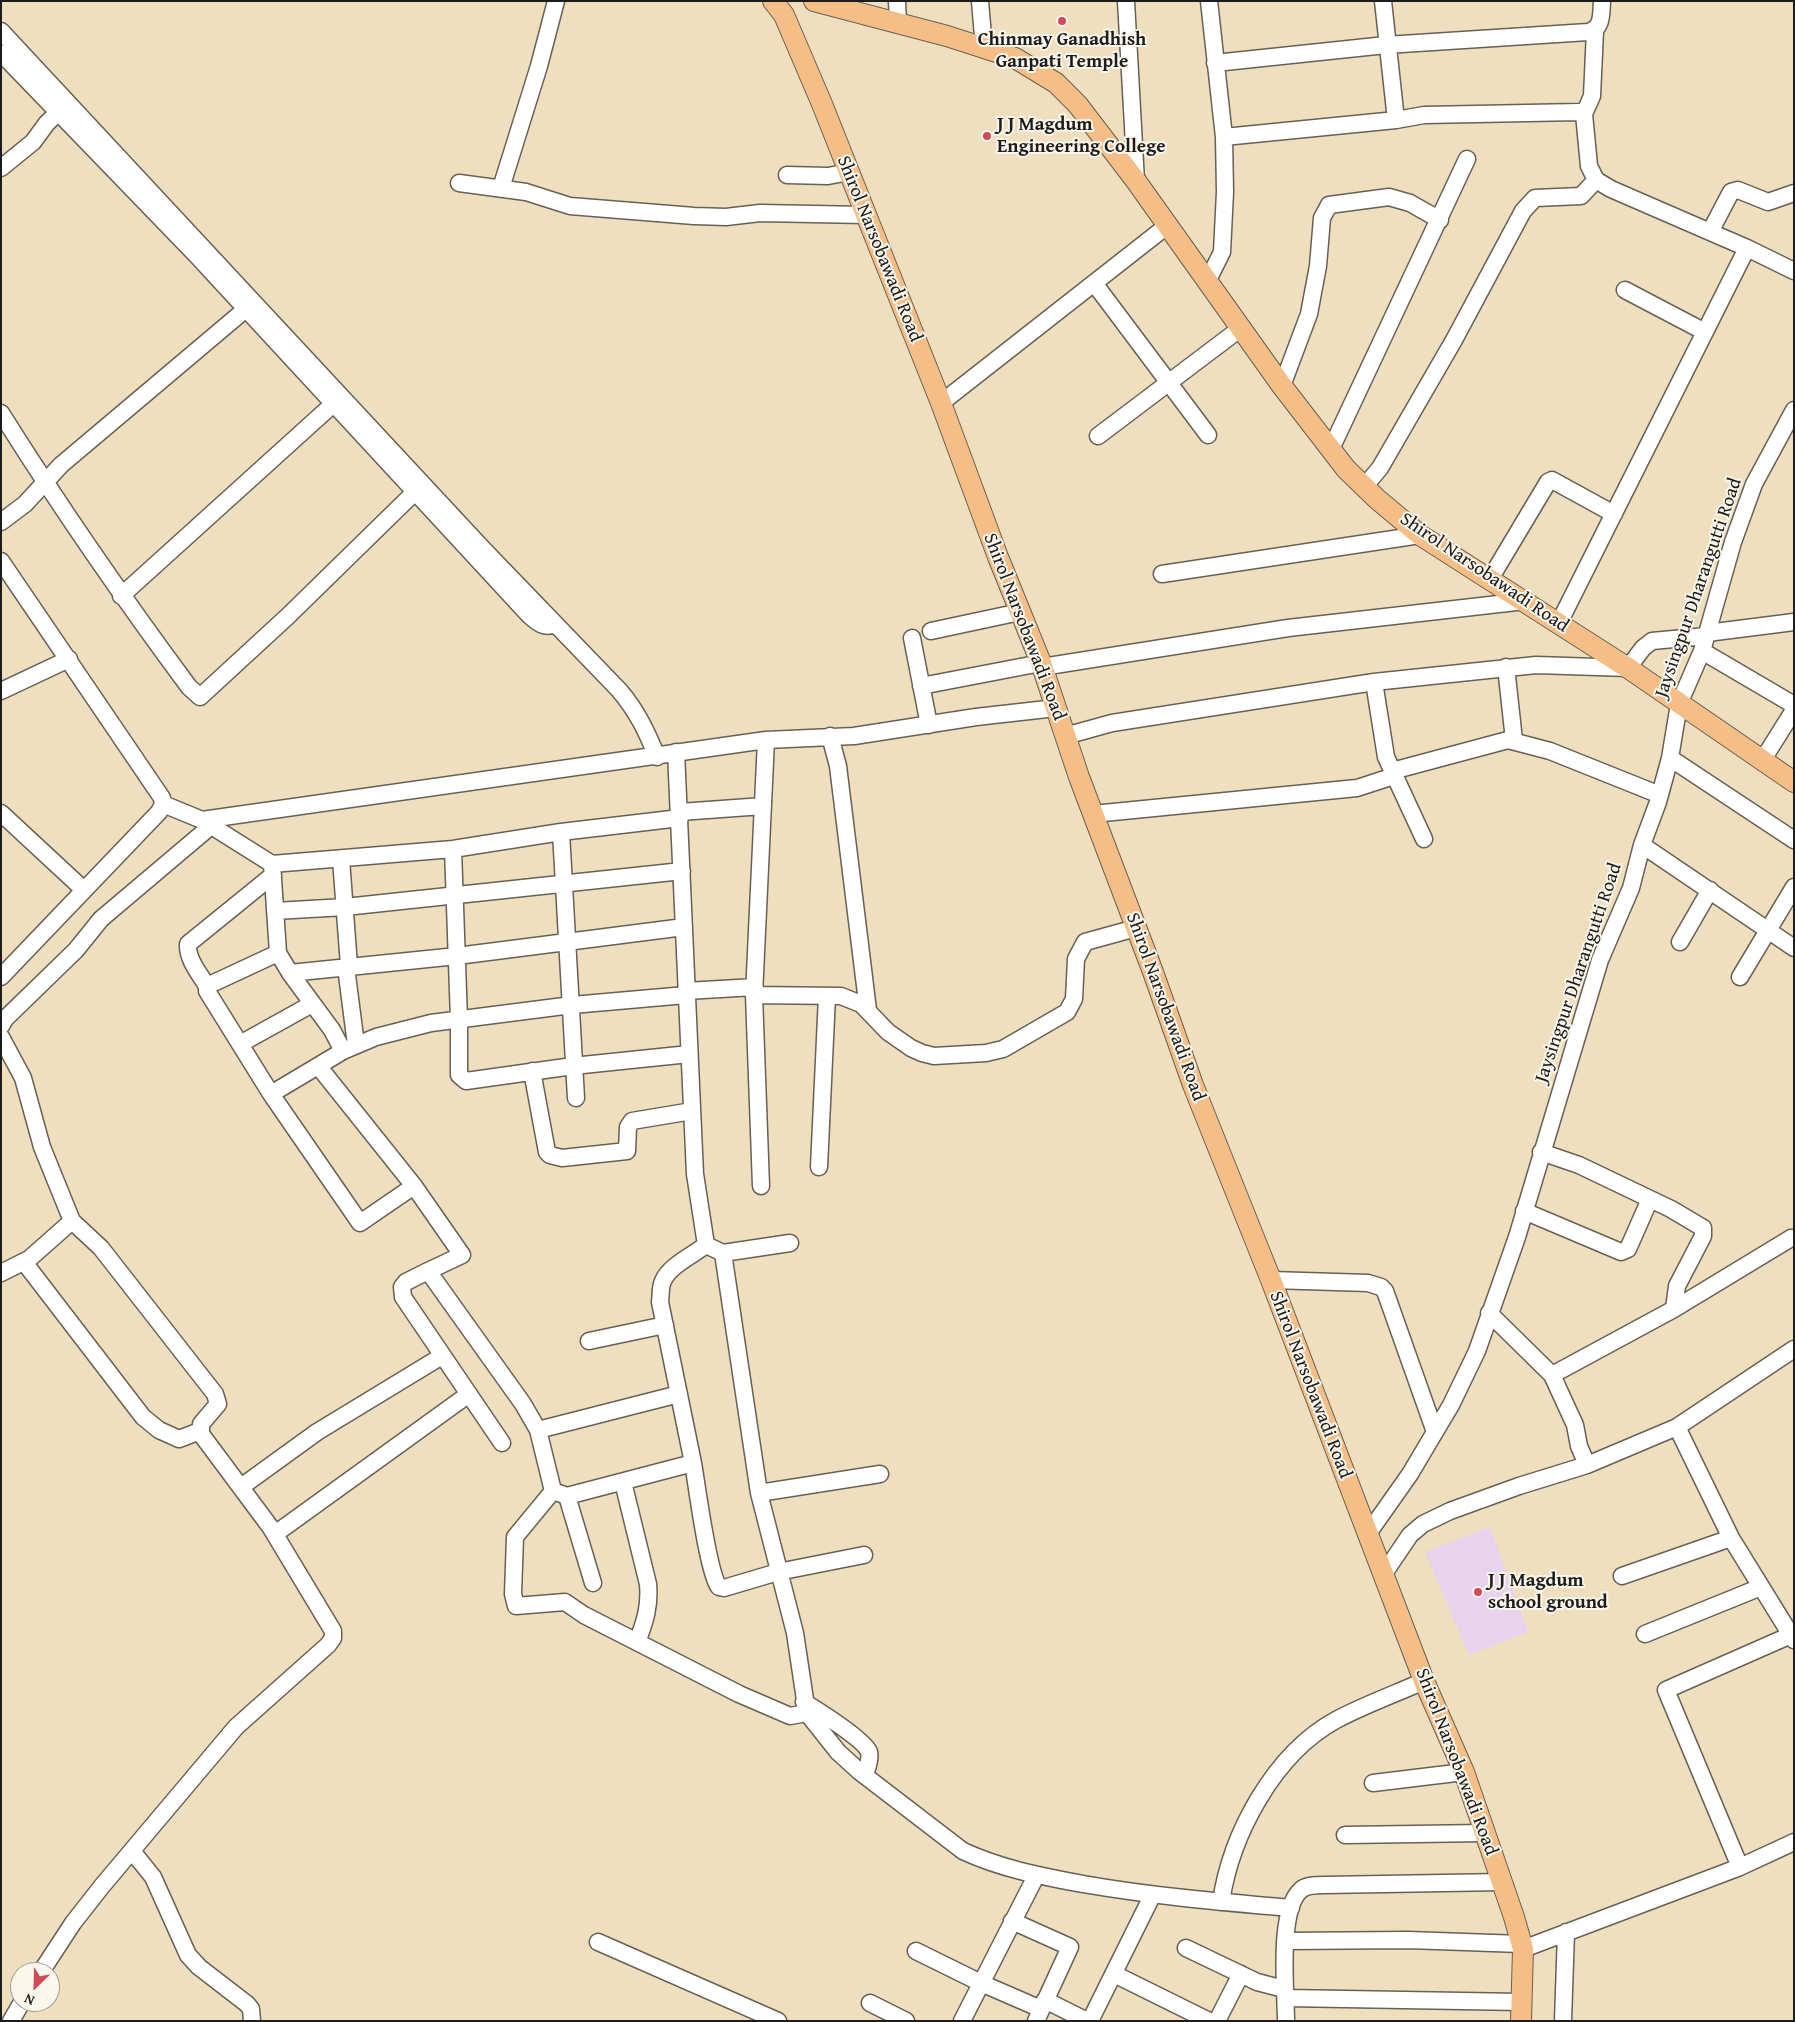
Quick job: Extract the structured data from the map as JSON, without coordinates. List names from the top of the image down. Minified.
{"streets":{"main road":["Shirol Narsobawadi Road"],"street":["Jaysingpur Dharangutti Road"]},"crossings":[["Shirol Narsobawadi Road","Jaysingpur Dharangutti Road"]],"places":["Chinmay Ganadhish Ganpati Temple","J J Magdum Engineering College","J J Magdum school ground"],"north":"bottom left"}
